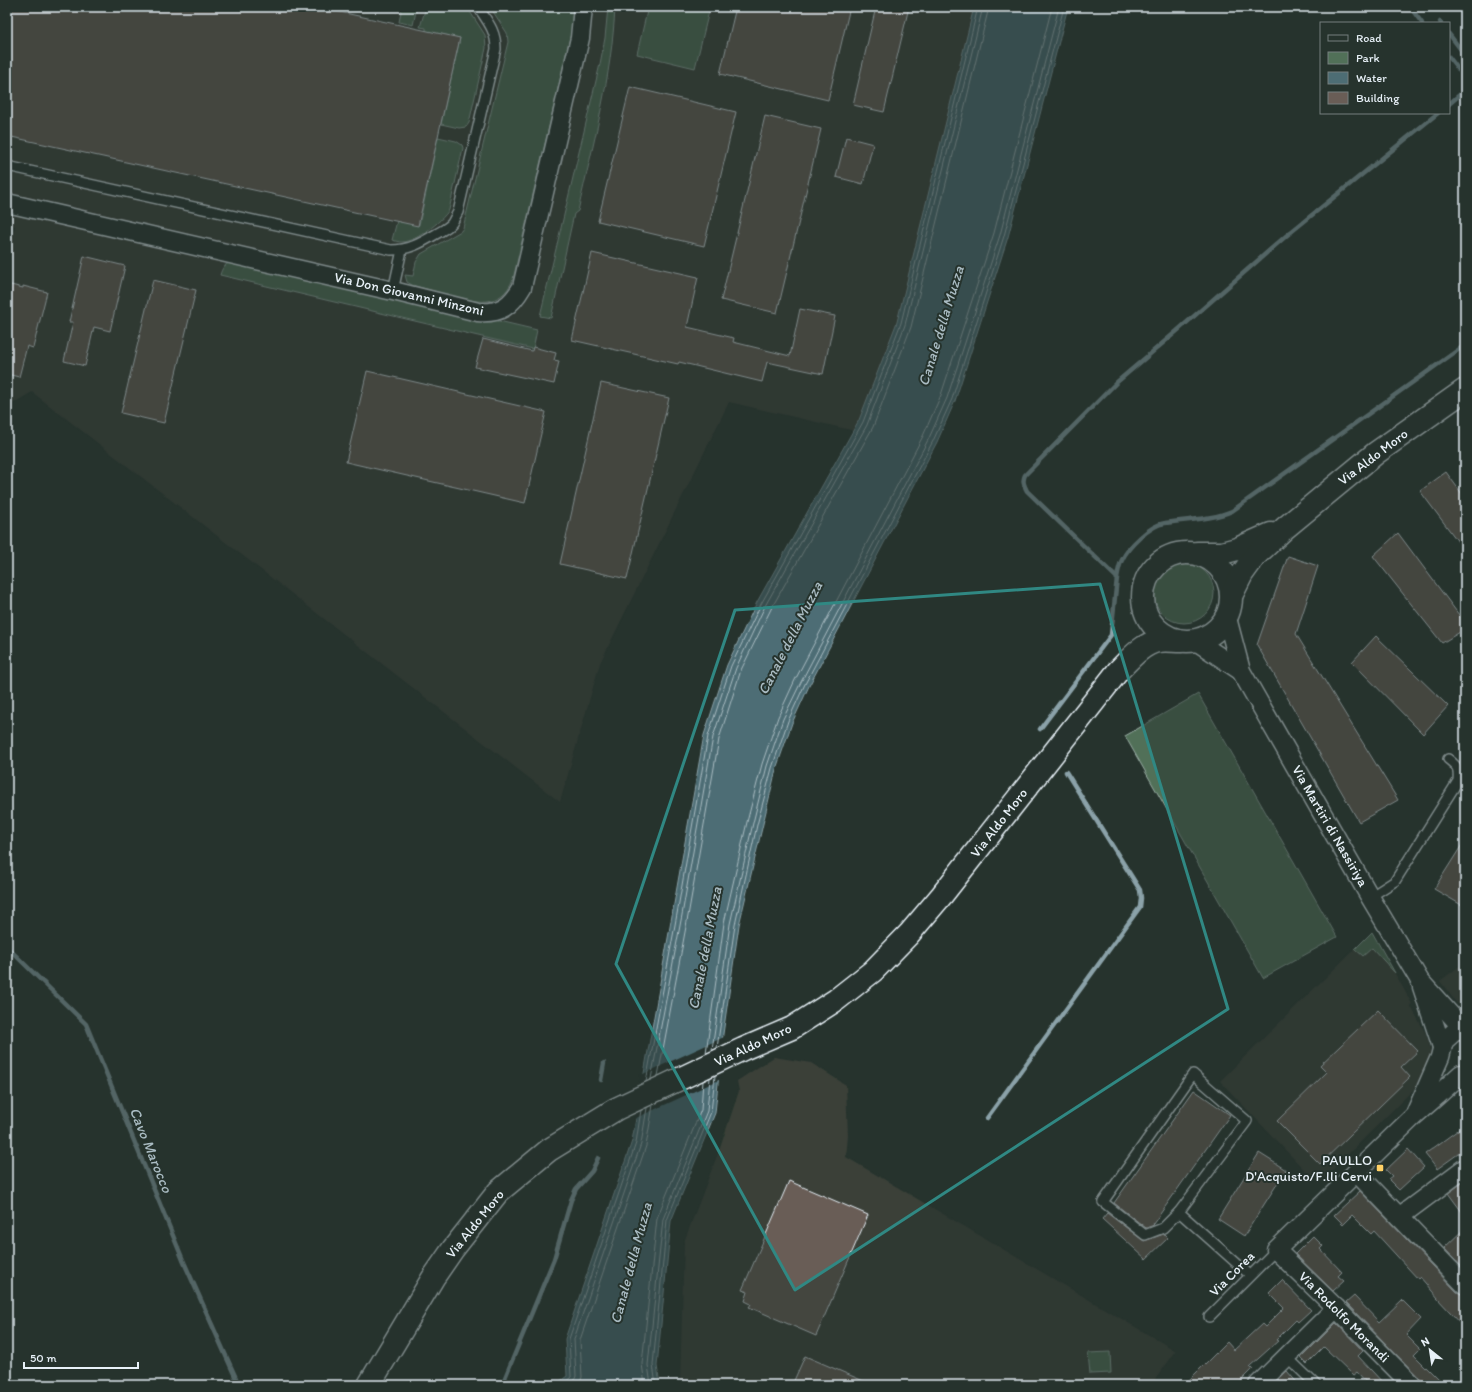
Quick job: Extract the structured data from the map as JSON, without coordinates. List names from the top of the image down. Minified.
{"streets":{"street":["Via Don Giovanni Minzoni","Via Aldo Moro","Via Martiri di Nassiriya","Via Rodolfo Morandi"],"lane":["Via Corea"]},"crossings":[["Via Aldo Moro","Via Martiri di Nassiriya"],["Via Corea","Via Rodolfo Morandi"]],"water":["Canale della Muzza","Cavo Marocco"],"places":{"transit":["PAULLO D'Acquisto/F.lli Cervi"]},"legend":["Road","Park","Water","Building"],"scale_bar":"50 m","north":"top left"}
